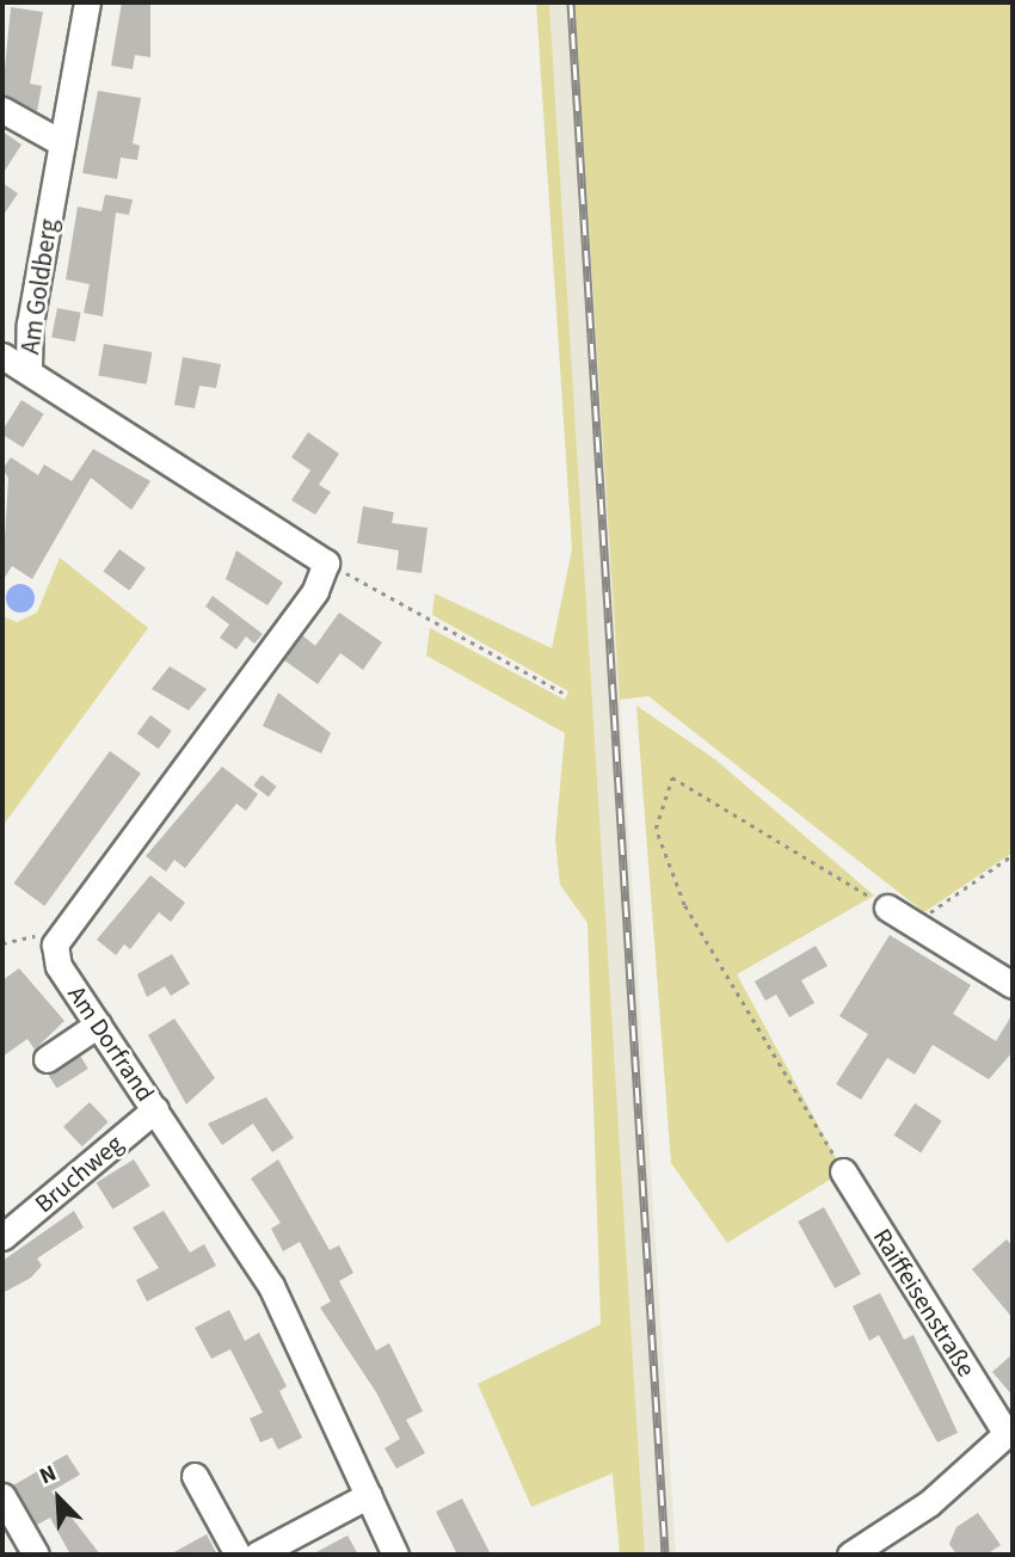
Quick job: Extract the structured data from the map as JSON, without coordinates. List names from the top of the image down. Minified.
{"streets":{"street":["Am Goldberg","Am Dorfrand","Bruchweg","Raiffeisenstraße"]},"crossings":[["Am Dorfrand","Bruchweg"]],"north":"top left"}
